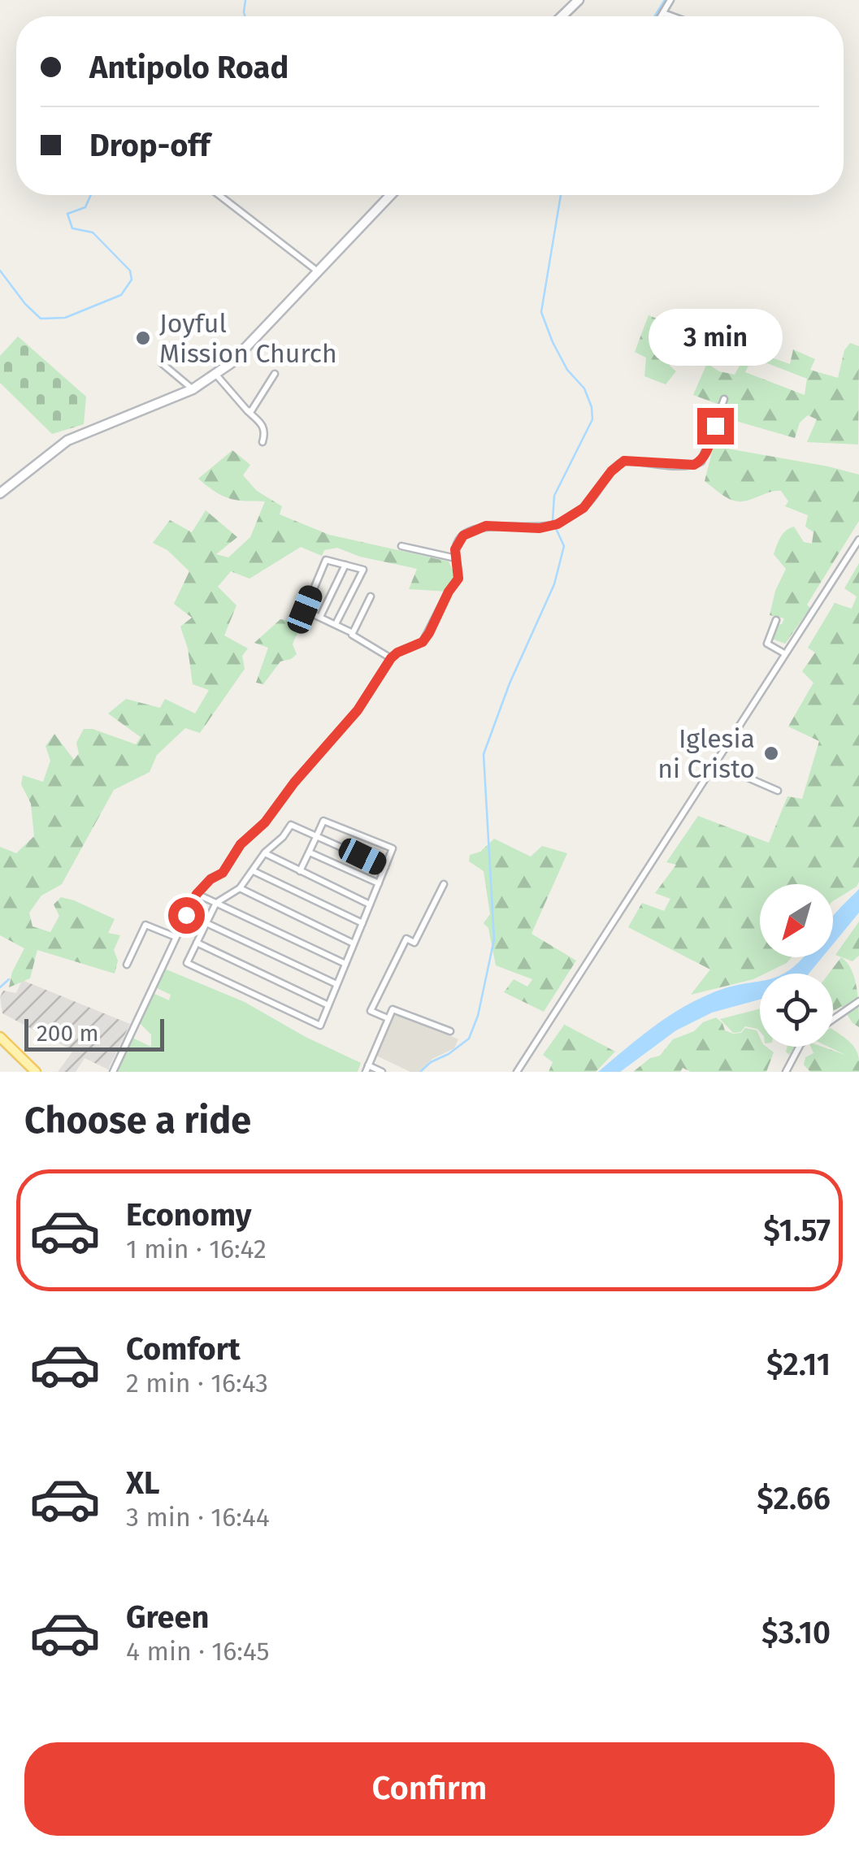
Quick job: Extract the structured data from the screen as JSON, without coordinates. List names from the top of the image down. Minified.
{"places":["Joyful Mission Church","Iglesia ni Cristo"],"scale_bar":"200 m","north":"bottom left","page":{"banner":["Antipolo Road","Drop-off"],"bubble":"3 min","scale":"200 m","heading":"Choose a ride","list":[{"name":"Economy","note":"1 min · 16:42","value":"$1.57"},{"name":"Comfort","note":"2 min · 16:43","value":"$2.11"},{"name":"XL","note":"3 min · 16:44","value":"$2.66"},{"name":"Green","note":"4 min · 16:45","value":"$3.10"}],"buttons":"Confirm"}}
